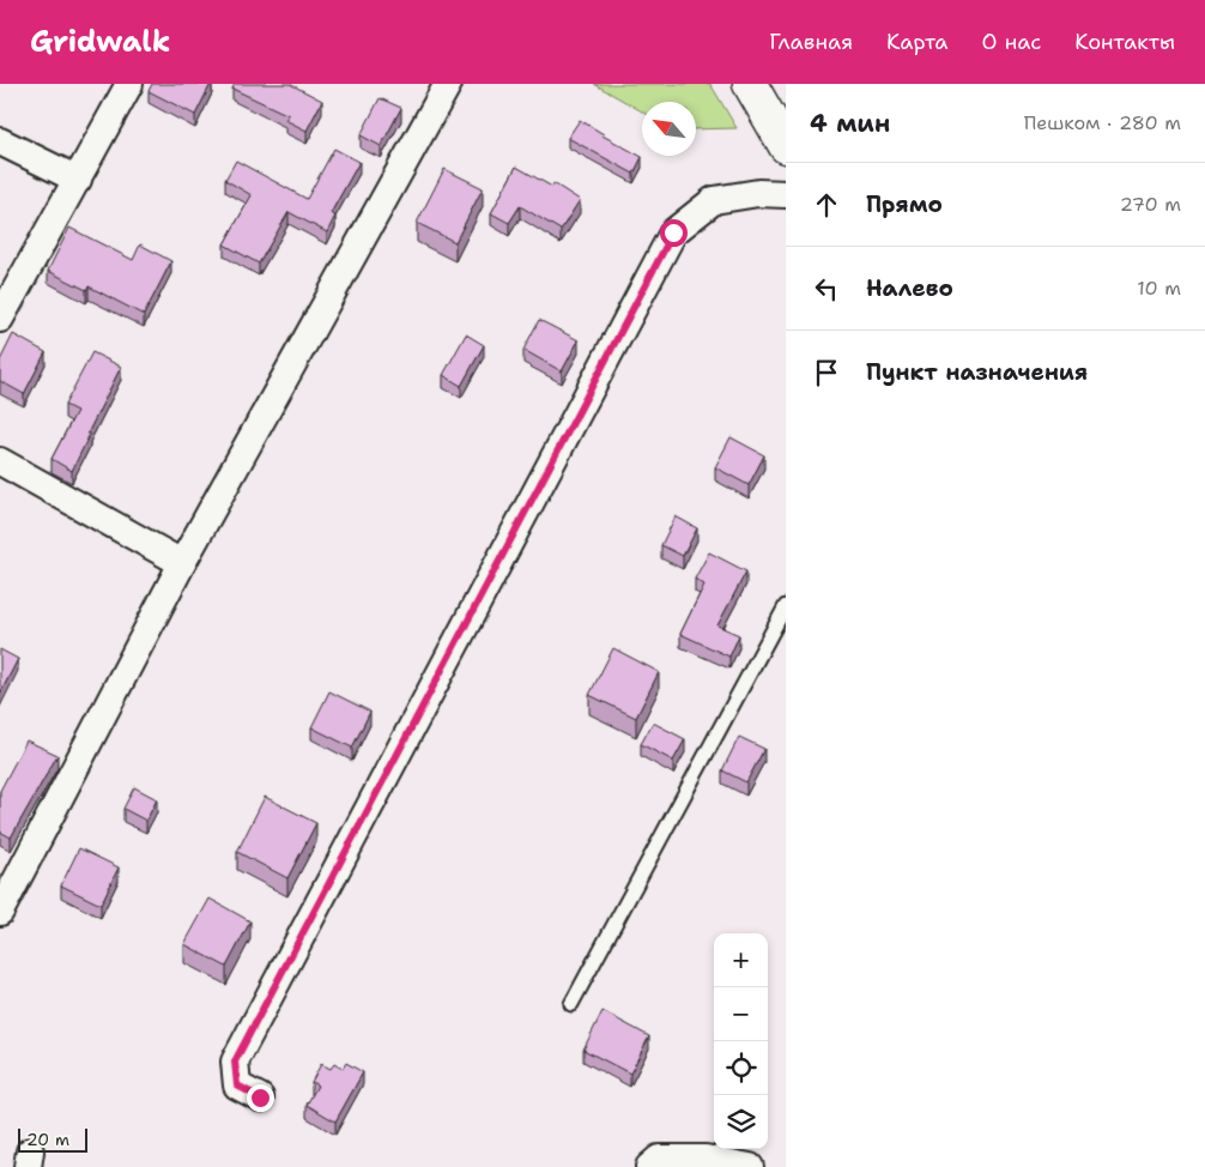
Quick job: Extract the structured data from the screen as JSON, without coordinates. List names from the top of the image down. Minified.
{"scale_bar":"20 m","north":"top left","page":{"header":"Gridwalk","nav":["Главная","Карта","О нас","Контакты"],"heading":["4 мин","Пешком · 280 m"],"list":[["Прямо","270 m"],["Налево","10 m"],"Пункт назначения"],"map_buttons":["+","−"],"scale":"20 m"}}
